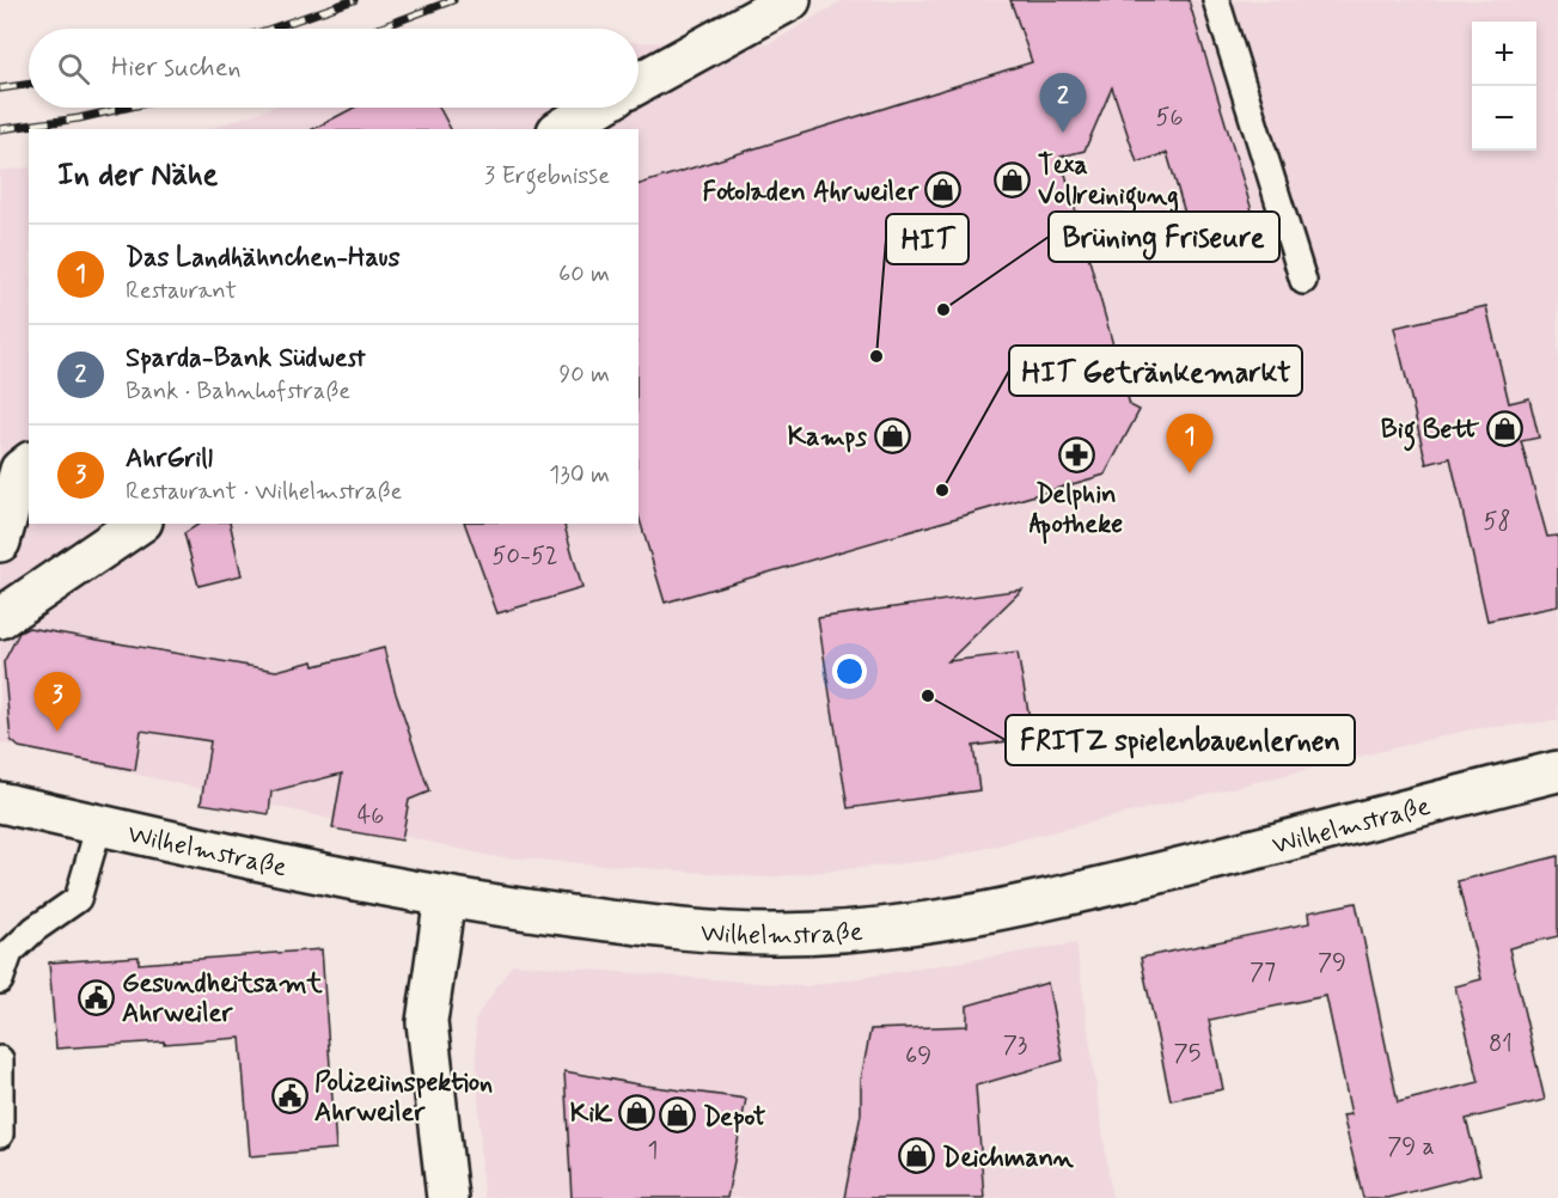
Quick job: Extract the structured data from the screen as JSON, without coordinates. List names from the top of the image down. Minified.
{"streets":{"main road":["Wilhelmstraße"]},"places":{"shop":["Texa Vollreinigung","Fotoladen Ahrweiler","Big Bett","Kamps","KiK","Depot","Deichmann"],"other":["Brüning Friseure","HIT","HIT Getränkemarkt","FRITZ spielenbauenlernen"],"pharmacy":["Delphin Apotheke"],"public building":["Gesundheitsamt Ahrweiler","Polizeiinspektion Ahrweiler"]},"house_numbers":["56","58","50-52","46","79","77","81","73","75","69","79 a","1"],"page":{"map_buttons":["+","−"],"search":"Hier suchen","pins":["2","1","3"],"heading":["In der Nähe","3 Ergebnisse"],"list":[{"mark":"1","name":"Das Landhähnchen-Haus","note":"Restaurant","value":"60 m"},{"mark":"2","name":"Sparda-Bank Südwest","note":"Bank · Bahnhofstraße","value":"90 m"},{"mark":"3","name":"AhrGrill","note":"Restaurant · Wilhelmstraße","value":"130 m"}]}}
